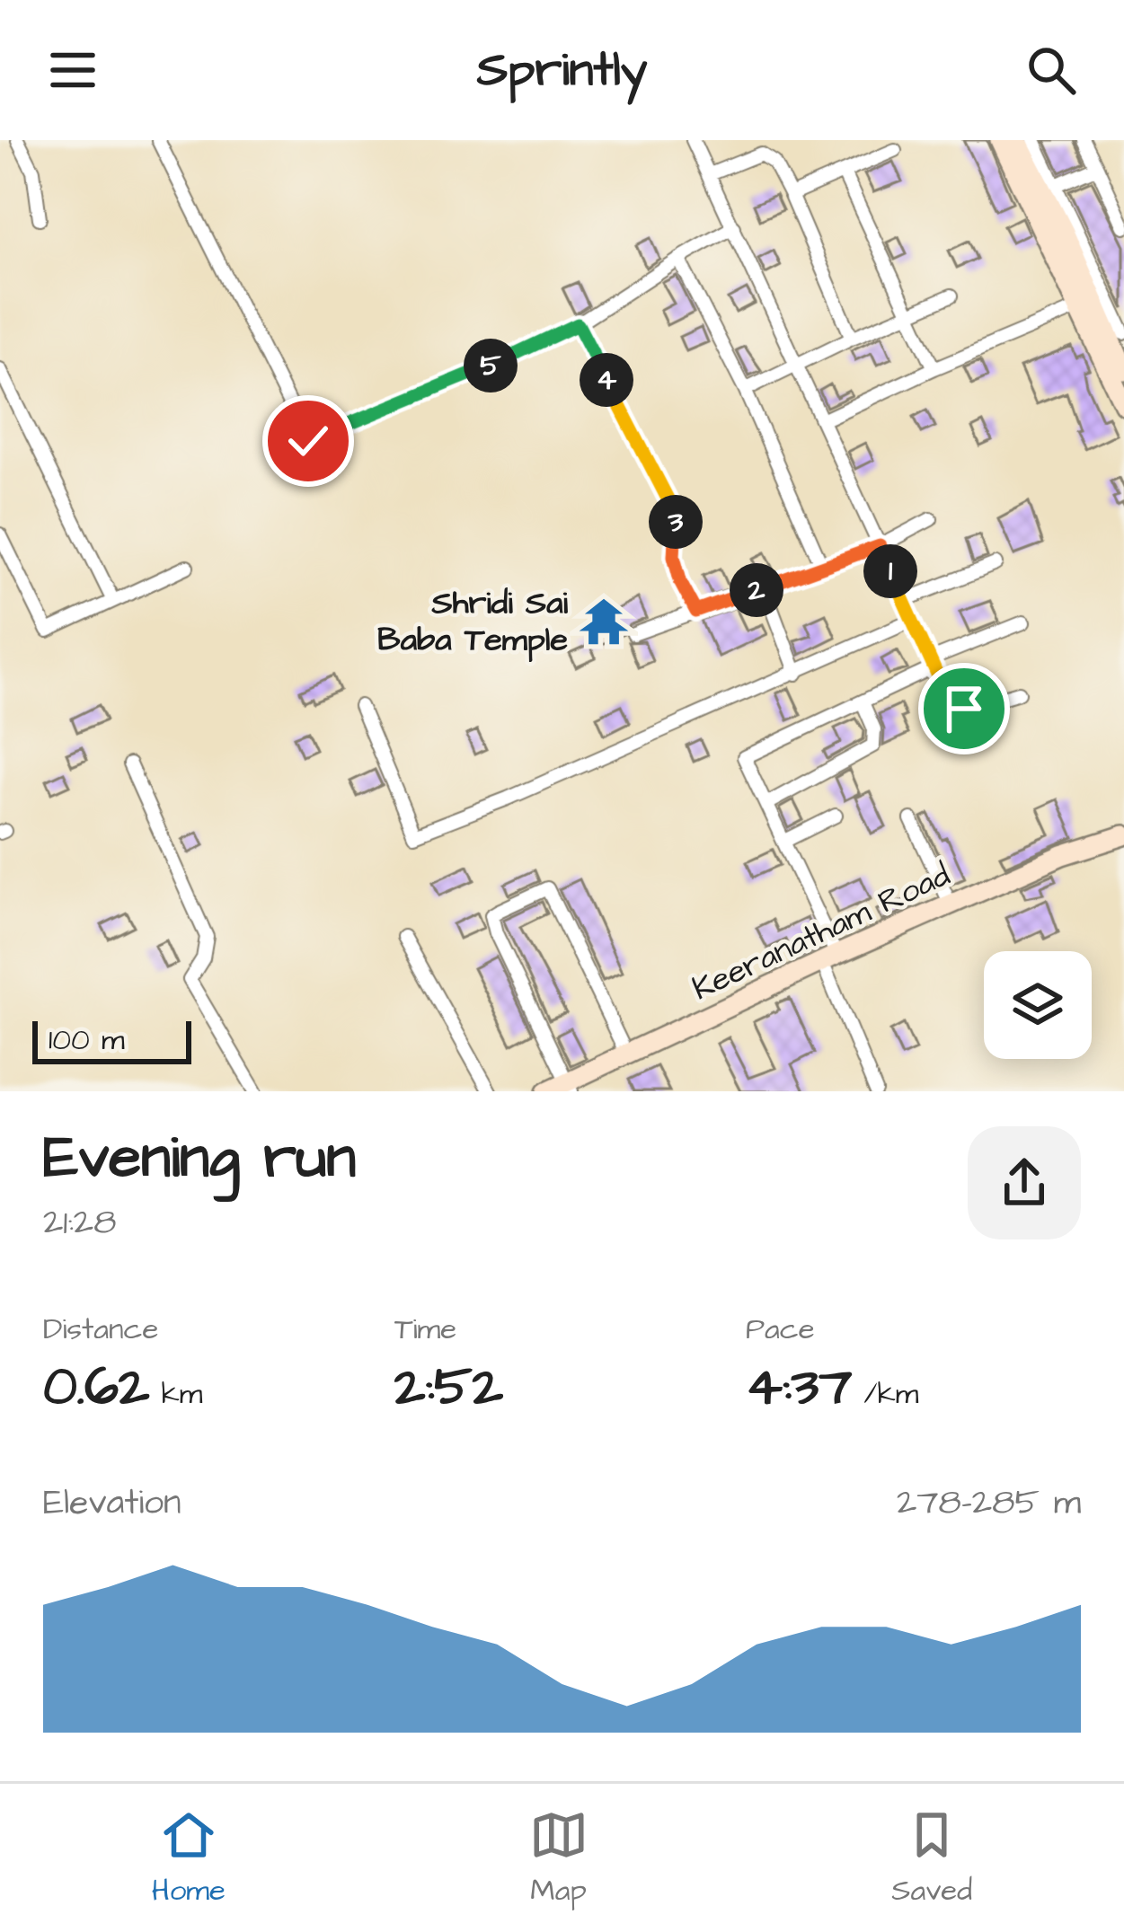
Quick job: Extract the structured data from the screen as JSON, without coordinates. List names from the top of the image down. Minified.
{"streets":{"street":["Keeranatham Road"]},"places":{"temple":["Shridi Sai Baba Temple"]},"scale_bar":"100 m","page":{"header":"Sprintly","pins":["5","4","3","1","2"],"scale":"100 m","heading":["Evening run","21:28"],"stats":[["Distance","0.62 km"],["Time","2:52"],["Pace","4:37 /km"]],"chart":["Elevation","278–285 m"],"tabs":["Home","Map","Saved"]}}
